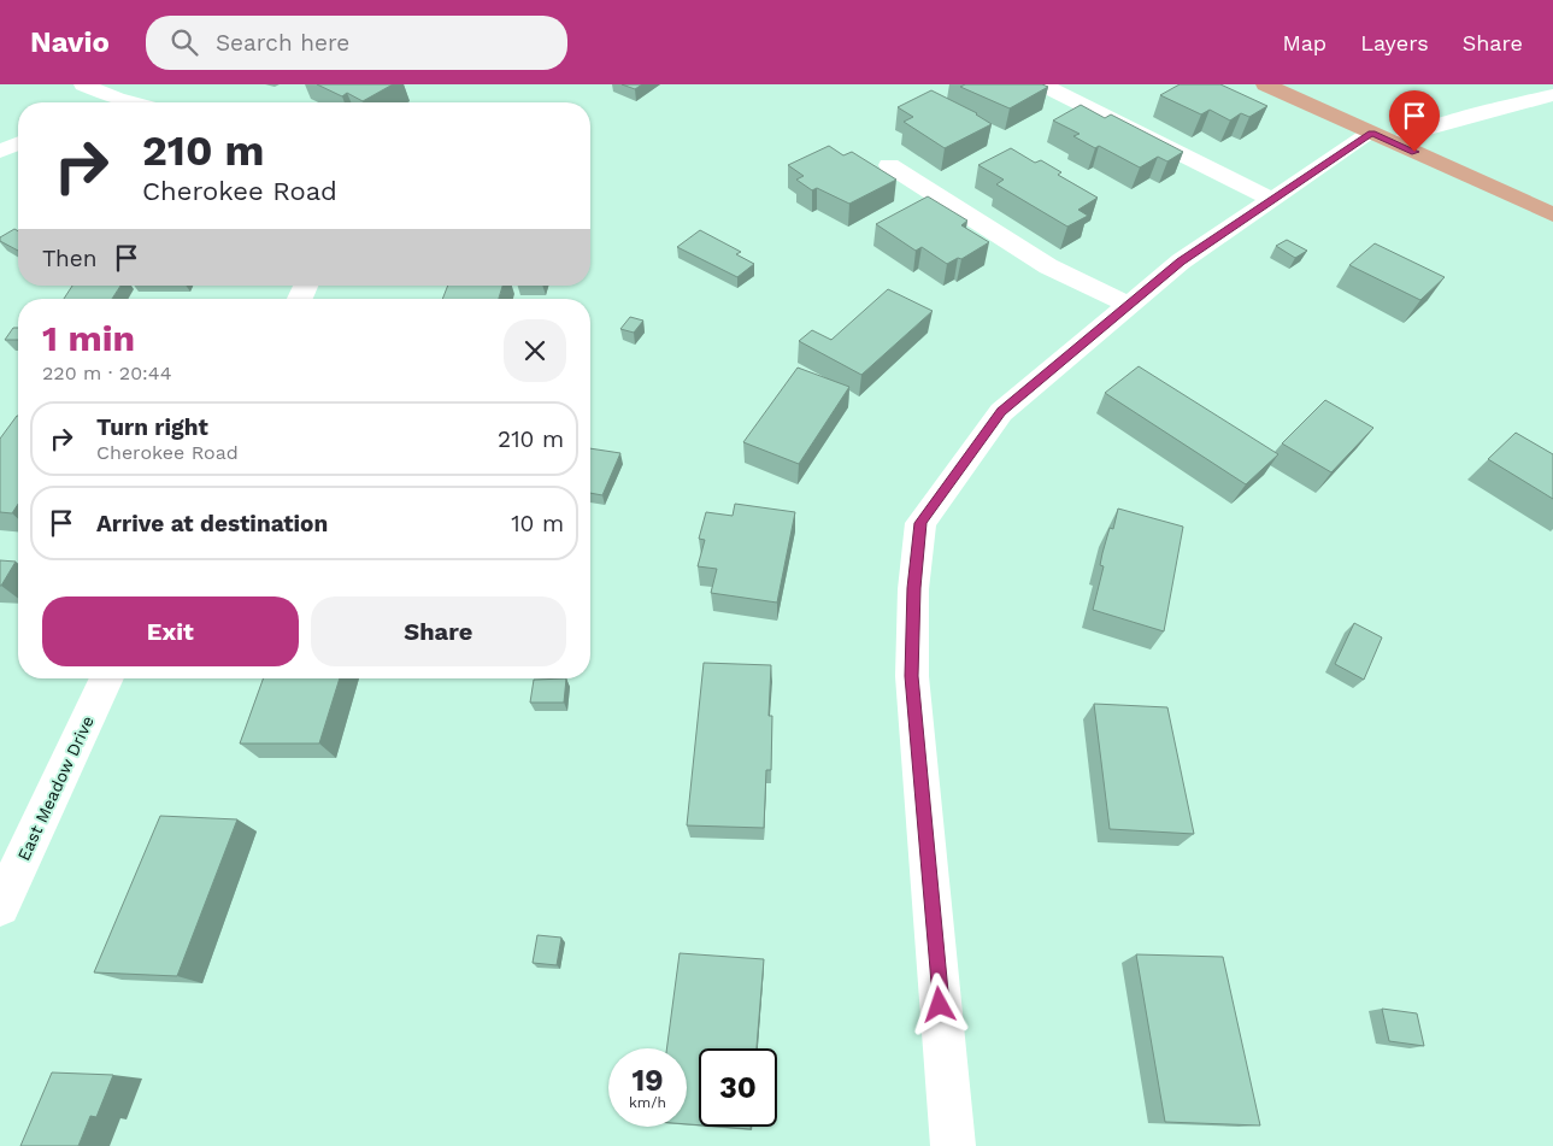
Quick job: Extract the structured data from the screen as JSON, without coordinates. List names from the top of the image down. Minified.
{"streets":{"street":["East Meadow Drive"]},"page":{"header":"Navio","search":"Search here","nav":["Map","Layers","Share"],"turn":["210 m","Cherokee Road"],"then":"Then","heading":["1 min","220 m · 20:44"],"list":[{"name":"Turn right","note":"Cherokee Road","value":"210 m"},{"name":"Arrive at destination","value":"10 m"}],"buttons":["Exit","Share"],"speed":"19 km/h","limit":"30"}}
